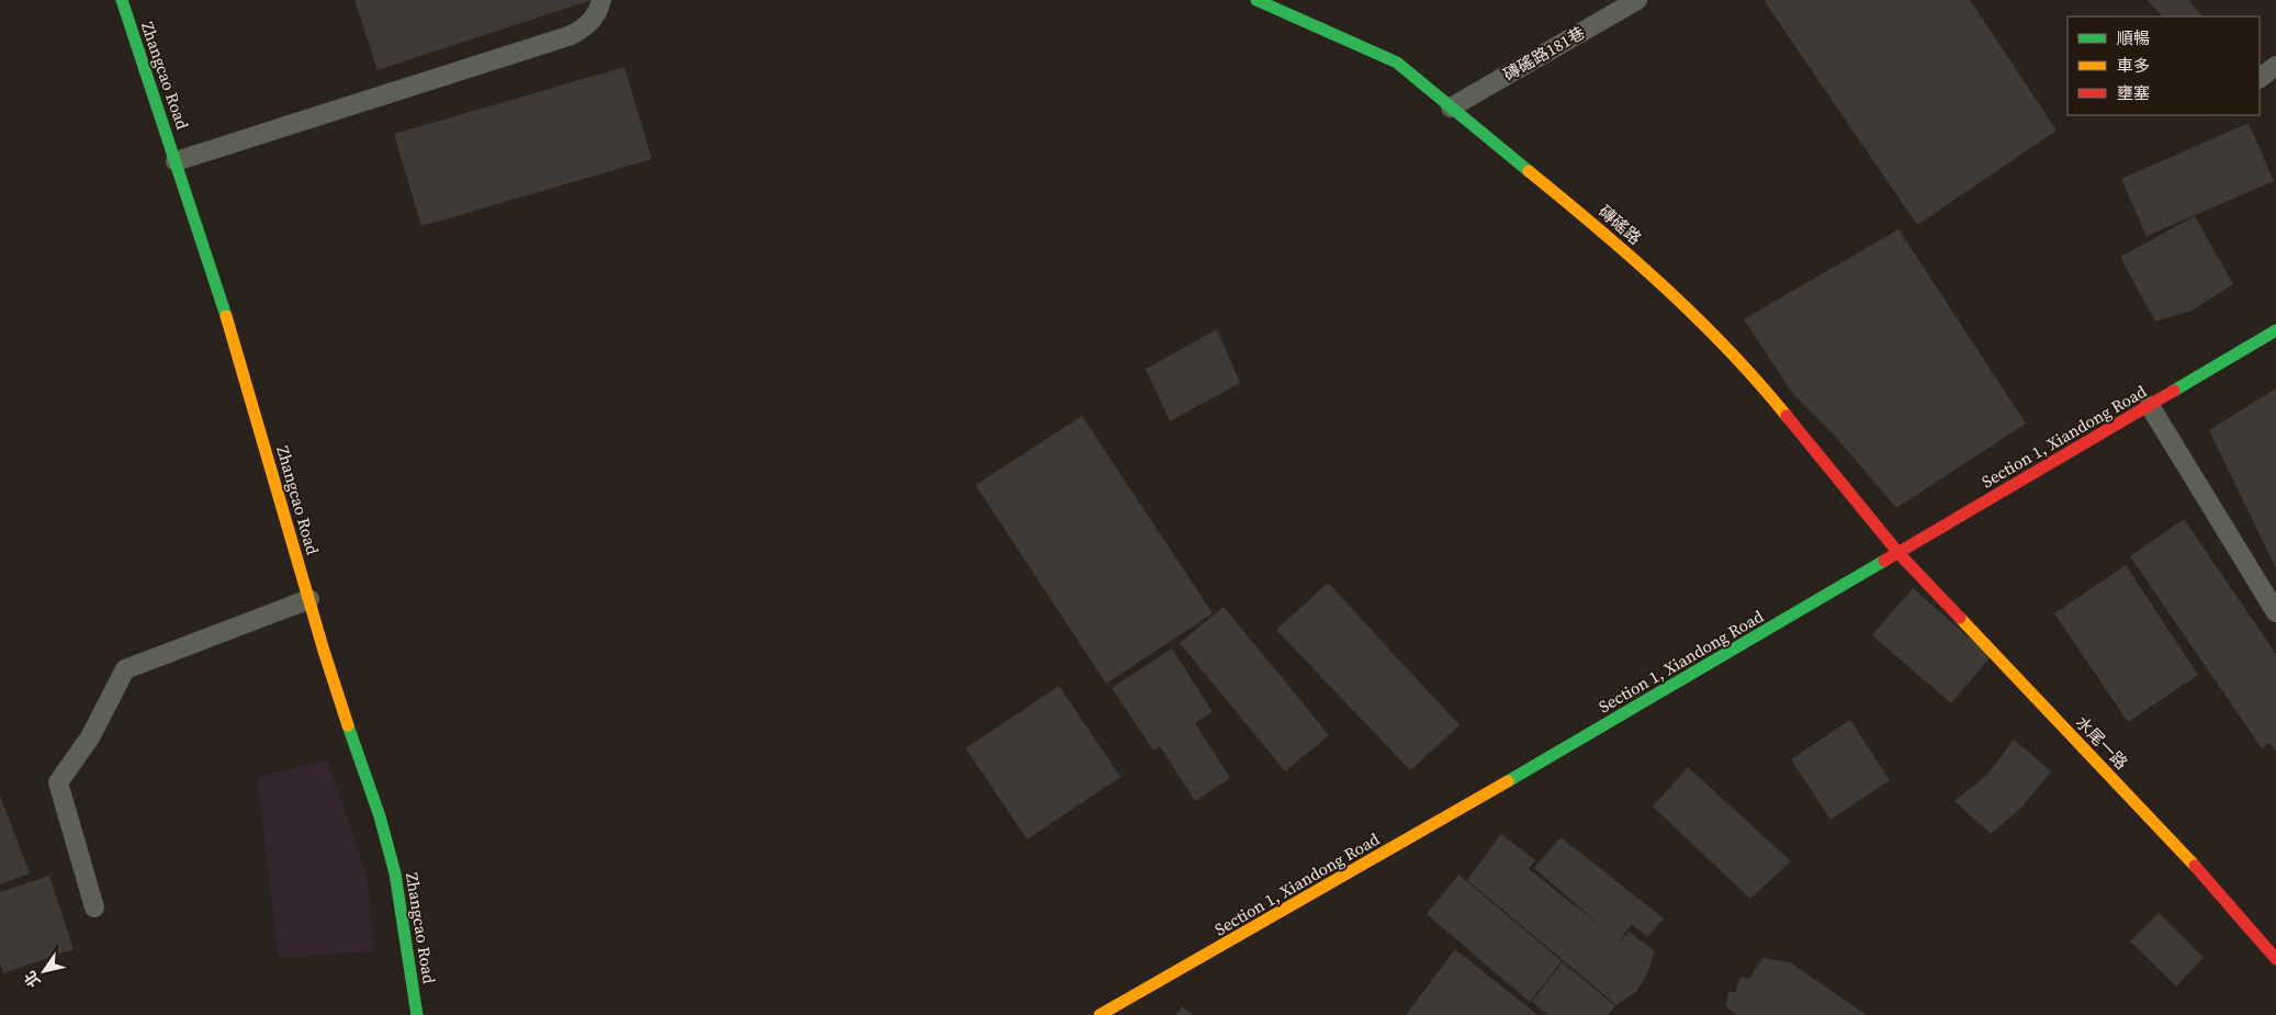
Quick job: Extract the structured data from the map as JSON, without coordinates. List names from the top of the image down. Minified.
{"streets":{"street":["Zhangcao Road","磚磘路","Section 1, Xiandong Road","水尾一路"],"lane":["磚磘路181巷"]},"crossings":[["磚磘路181巷","磚磘路"],["磚磘路","Section 1, Xiandong Road"],["磚磘路","水尾一路"],["Section 1, Xiandong Road","水尾一路"]],"legend":["順暢","車多","壅塞"],"north":"bottom left"}
